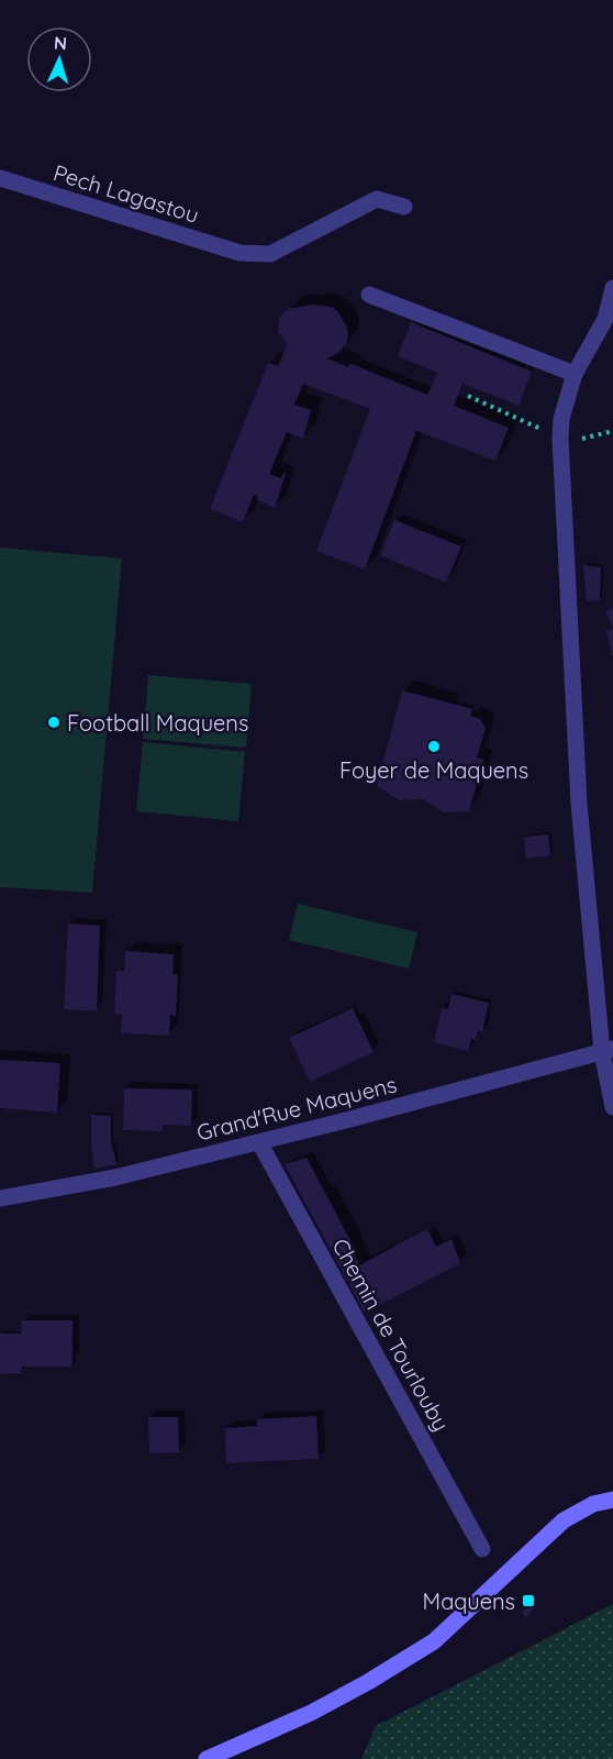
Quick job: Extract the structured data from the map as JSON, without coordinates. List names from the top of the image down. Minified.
{"streets":{"street":["Pech Lagastou","Grand'Rue Maquens","Chemin de Tourlouby"]},"crossings":[["Grand'Rue Maquens","Chemin de Tourlouby"]],"places":{"other":["Football Maquens","Foyer de Maquens"],"transit":["Maquens"]},"north":"top"}
